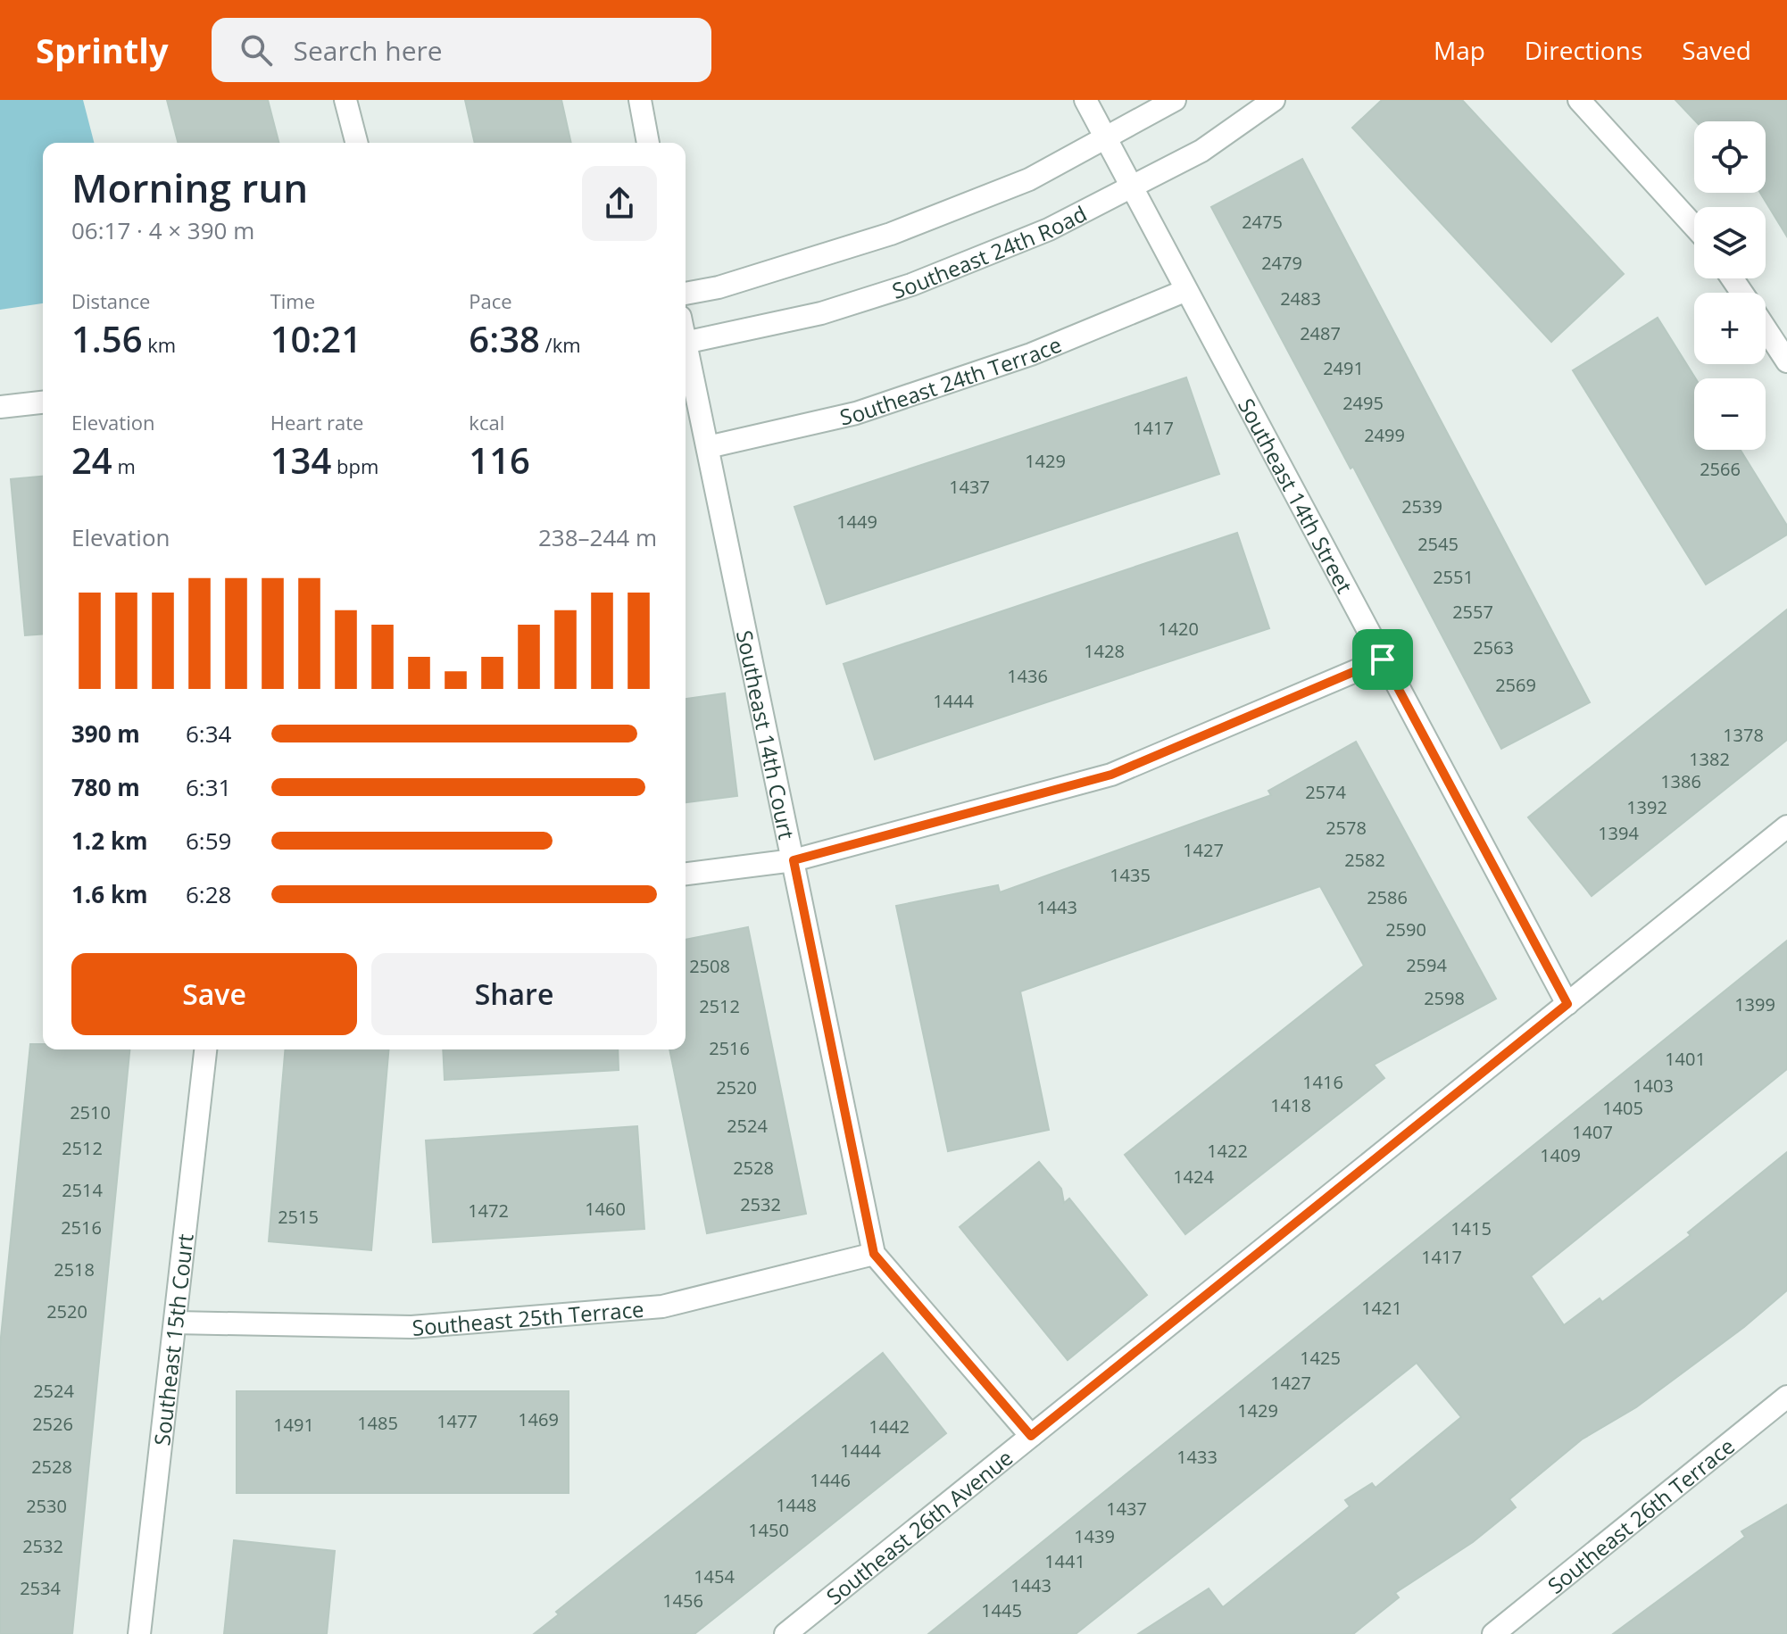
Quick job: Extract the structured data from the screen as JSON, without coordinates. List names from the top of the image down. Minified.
{"streets":{"street":["Southeast 24th Road","Southeast 24th Terrace","Southeast 14th Street","Southeast 14th Court","Southeast 25th Terrace","Southeast 15th Court","Southeast 26th Terrace","Southeast 26th Avenue"]},"crossings":[["Southeast 24th Road","Southeast 14th Street"],["Southeast 24th Terrace","Southeast 14th Street"],["Southeast 24th Terrace","Southeast 14th Court"],["Southeast 14th Street","Southeast 26th Avenue"],["Southeast 14th Court","Southeast 25th Terrace"],["Southeast 14th Court","Southeast 26th Avenue"],["Southeast 25th Terrace","Southeast 15th Court"]],"house_numbers":["2475","2479","2483","2487","2491","2495","1417","2499","1429","2566","1437","2539","1449","2545","2551","2557","1420","2563","1428","1436","2569","1444","1378","1382","1386","2574","1392","2578","1394","1427","2582","1435","2586","1443","2590","2594","2508","2598","1399","2512","2516","1401","1416","1403","2520","1418","1405","2510","2524","1407","2512","1422","1409","2528","1424","2514","2532","1460","1472","2515","2516","1415","1417","2518","1421","2520","1425","1427","2524","1429","1469","1477","1485","2526","1491","1442","1444","1433","2528","1446","1448","2530","1437","1450","1439","2532","1441","1454","1443","2534","1456","1445"],"page":{"header":"Sprintly","search":"Search here","nav":["Map","Directions","Saved"],"map_buttons":["+","−"],"heading":["Morning run","06:17 · 4 × 390 m"],"stats":[["Distance","1.56 km"],["Time","10:21"],["Pace","6:38 /km"],["Elevation","24 m"],["Heart rate","134 bpm"],["kcal","116"]],"chart":["Elevation","238–244 m"],"list":[{"name":"390 m","note":"6:34"},{"name":"780 m","note":"6:31"},{"name":"1.2 km","note":"6:59"},{"name":"1.6 km","note":"6:28"}],"buttons":["Save","Share"]}}
